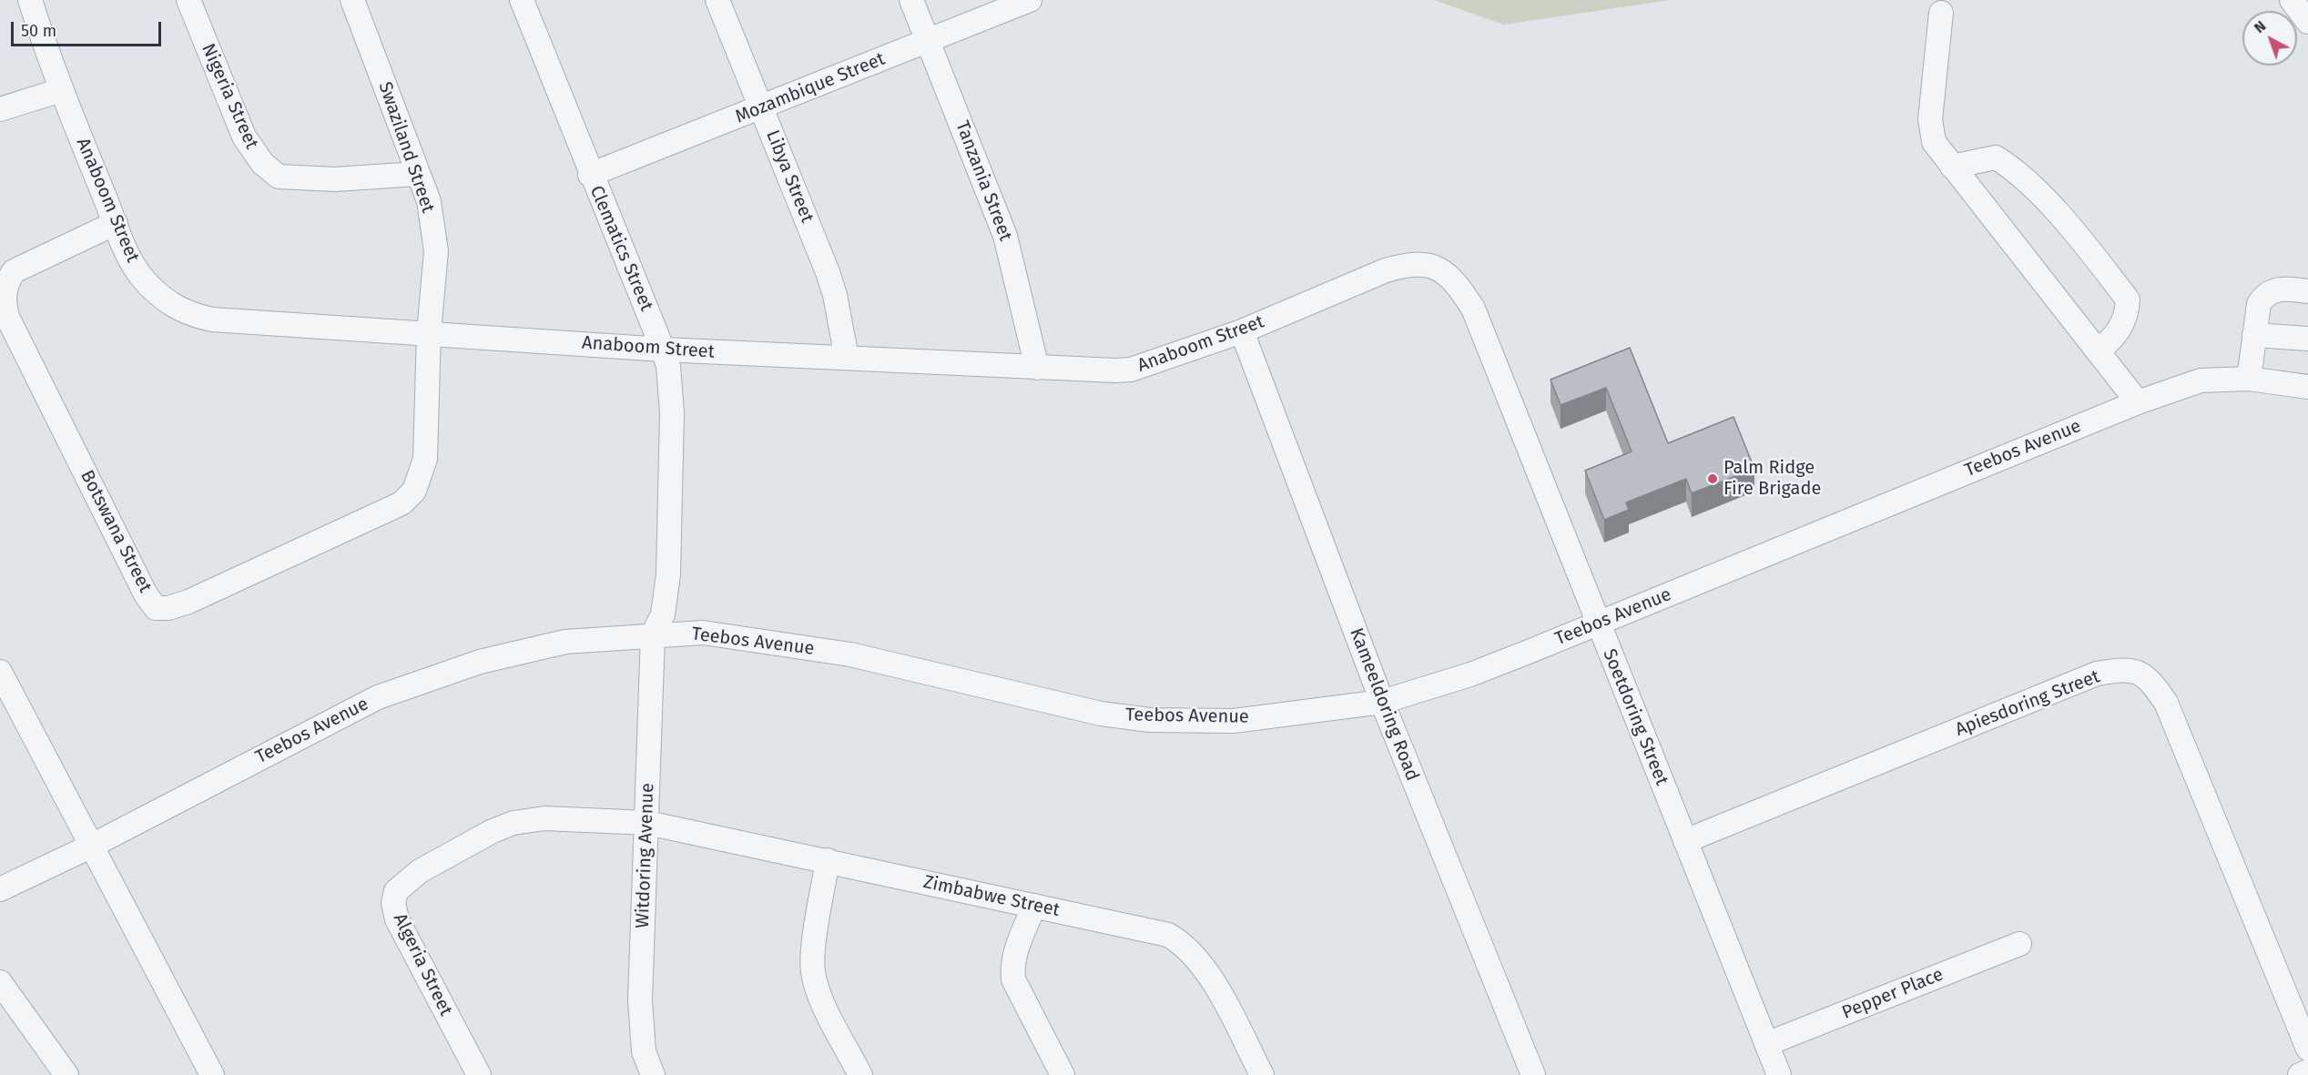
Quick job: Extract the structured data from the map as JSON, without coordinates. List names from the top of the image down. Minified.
{"streets":{"street":["Mozambique Street","Nigeria Street","Swaziland Street","Libya Street","Tanzania Street","Anaboom Street","Clematics Street","Teebos Avenue","Botswana Street","Apiesdoring Street","Kameeldoring Road","Soetdoring Street","Witdoring Avenue","Zimbabwe Street","Algeria Street","Pepper Place"]},"crossings":[["Mozambique Street","Libya Street"],["Mozambique Street","Tanzania Street"],["Mozambique Street","Clematics Street"],["Nigeria Street","Swaziland Street"],["Swaziland Street","Anaboom Street"],["Swaziland Street","Botswana Street"],["Libya Street","Anaboom Street"],["Tanzania Street","Anaboom Street"],["Anaboom Street","Clematics Street"],["Anaboom Street","Botswana Street"],["Anaboom Street","Kameeldoring Road"],["Anaboom Street","Soetdoring Street"],["Clematics Street","Teebos Avenue"],["Clematics Street","Witdoring Avenue"],["Teebos Avenue","Kameeldoring Road"],["Teebos Avenue","Soetdoring Street"],["Teebos Avenue","Witdoring Avenue"],["Apiesdoring Street","Soetdoring Street"],["Soetdoring Street","Pepper Place"],["Witdoring Avenue","Zimbabwe Street"],["Witdoring Avenue","Algeria Street"],["Zimbabwe Street","Algeria Street"]],"places":["Palm Ridge Fire Brigade"],"scale_bar":"50 m","north":"top left"}
